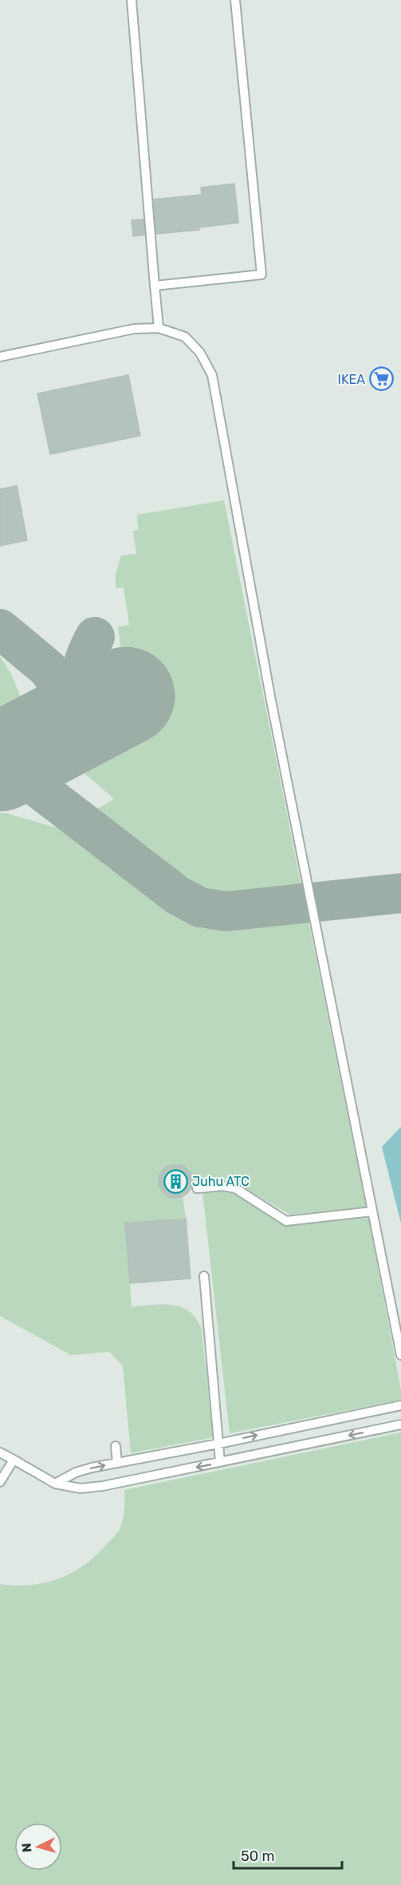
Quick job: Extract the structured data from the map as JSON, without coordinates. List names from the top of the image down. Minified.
{"places":{"supermarket":["IKEA"],"building":["Juhu ATC"]},"scale_bar":"50 m","north":"left"}
